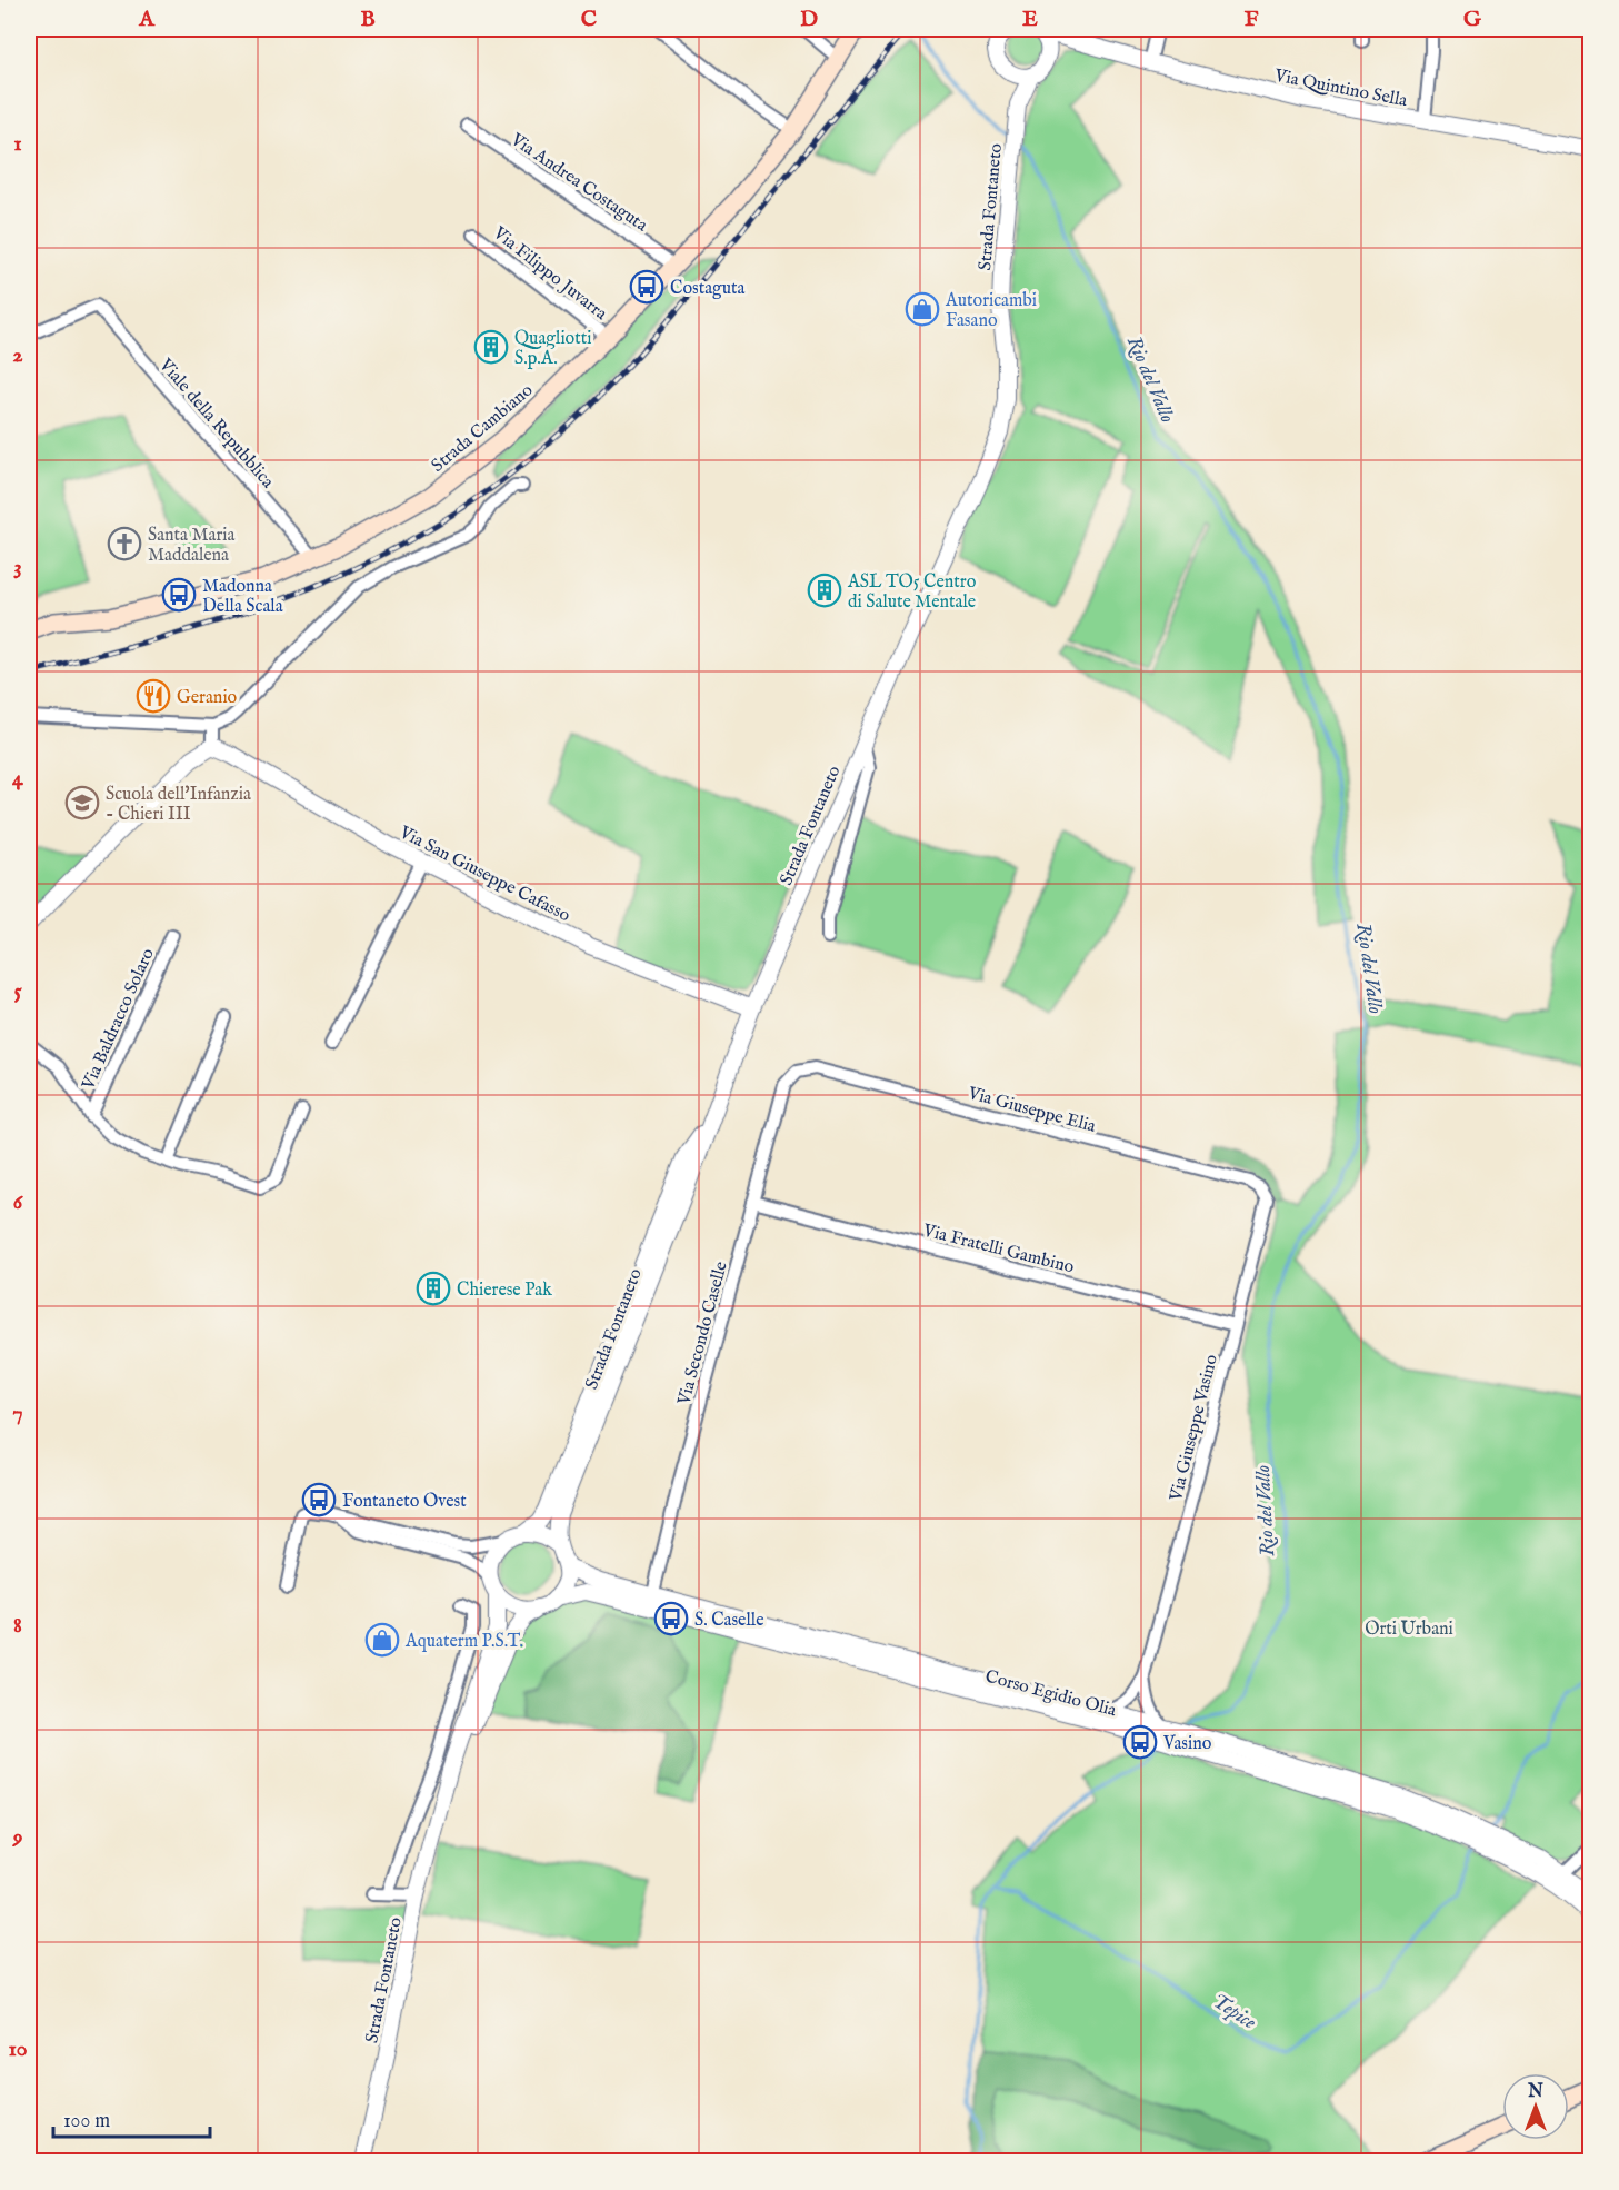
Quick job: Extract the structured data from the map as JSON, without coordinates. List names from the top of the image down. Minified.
{"streets":{"main road":["Strada Cambiano"],"street":["Via Quintino Sella","Via Andrea Costaguta","Strada Fontaneto","Via Filippo Juvarra","Viale della Repubblica","Via San Giuseppe Cafasso","Via Baldracco Solaro","Via Giuseppe Elia","Via Fratelli Gambino","Via Secondo Caselle","Via Giuseppe Vasino","Corso Egidio Olia"]},"crossings":[["Via Andrea Costaguta","Strada Cambiano"],["Strada Fontaneto","Via San Giuseppe Cafasso"],["Strada Fontaneto","Corso Egidio Olia"],["Via Filippo Juvarra","Strada Cambiano"],["Viale della Repubblica","Strada Cambiano"],["Via Giuseppe Elia","Via Secondo Caselle"],["Via Giuseppe Elia","Via Giuseppe Vasino"],["Via Fratelli Gambino","Via Secondo Caselle"],["Via Fratelli Gambino","Via Giuseppe Vasino"],["Via Secondo Caselle","Corso Egidio Olia"],["Via Giuseppe Vasino","Corso Egidio Olia"]],"water":["Rio del Vallo","Tepice"],"parks":["Orti Urbani"],"places":{"bus stop":["Costaguta","Madonna Della Scala","Fontaneto Ovest","S. Caselle","Vasino"],"shop":["Autoricambi Fasano","Aquaterm P.S.T."],"building":["Quagliotti S.p.A.","ASL TO5 Centro di Salute Mentale","Chierese Pak"],"church":["Santa Maria Maddalena"],"restaurant":["Geranio"],"school or university":["Scuola dell'Infanzia - Chieri III"]},"scale_bar":"100 m","north":"top","grid":{"columns":["A","B","C","D","E","F","G"],"rows":["1","2","3","4","5","6","7","8","9","10"]}}
